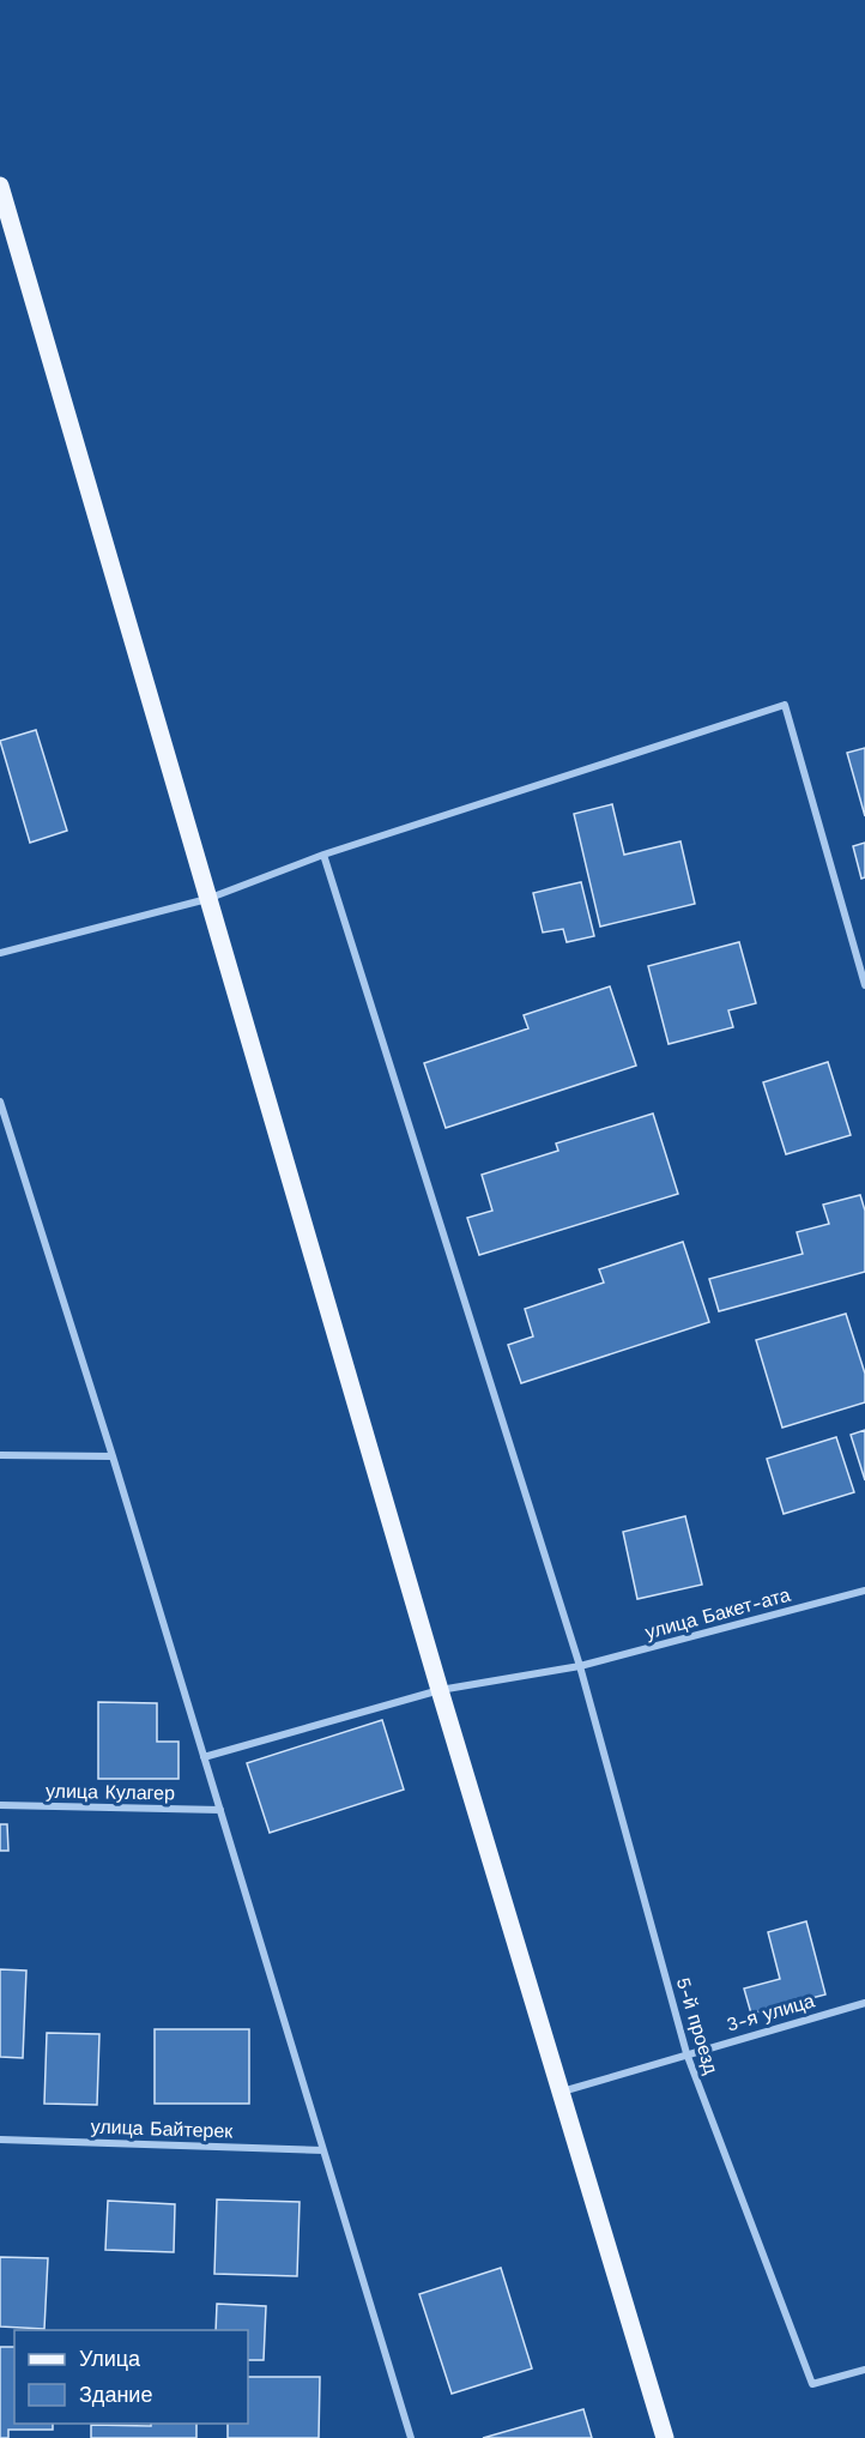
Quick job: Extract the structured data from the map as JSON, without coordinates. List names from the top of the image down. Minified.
{"streets":{"street":["улица Бакет-ата","улица Кулагер","3-я улица","5-й проезд","улица Байтерек"]},"crossings":[["улица Бакет-ата","5-й проезд"],["3-я улица","5-й проезд"]],"legend":["Улица","Здание"]}
